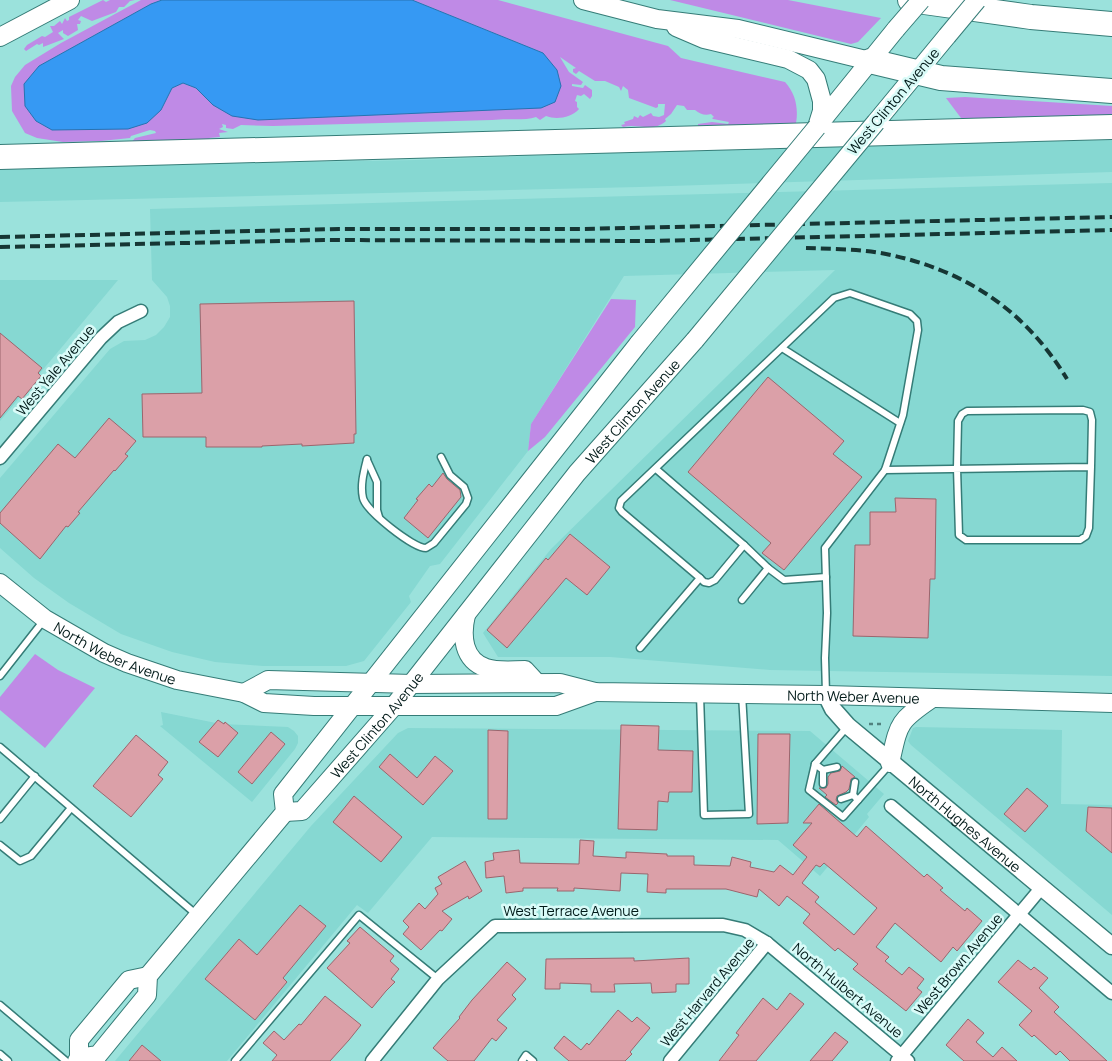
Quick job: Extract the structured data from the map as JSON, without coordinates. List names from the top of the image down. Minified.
{"streets":{"main road":["West Clinton Avenue","North Weber Avenue"],"street":["West Yale Avenue","North Hughes Avenue","West Terrace Avenue","West Brown Avenue","North Hulbert Avenue","West Harvard Avenue"]},"crossings":[["West Clinton Avenue","North Weber Avenue"],["North Weber Avenue","North Hughes Avenue"],["North Hughes Avenue","West Brown Avenue"],["West Terrace Avenue","North Hulbert Avenue"],["West Terrace Avenue","West Harvard Avenue"],["West Brown Avenue","North Hulbert Avenue"],["North Hulbert Avenue","West Harvard Avenue"]]}
